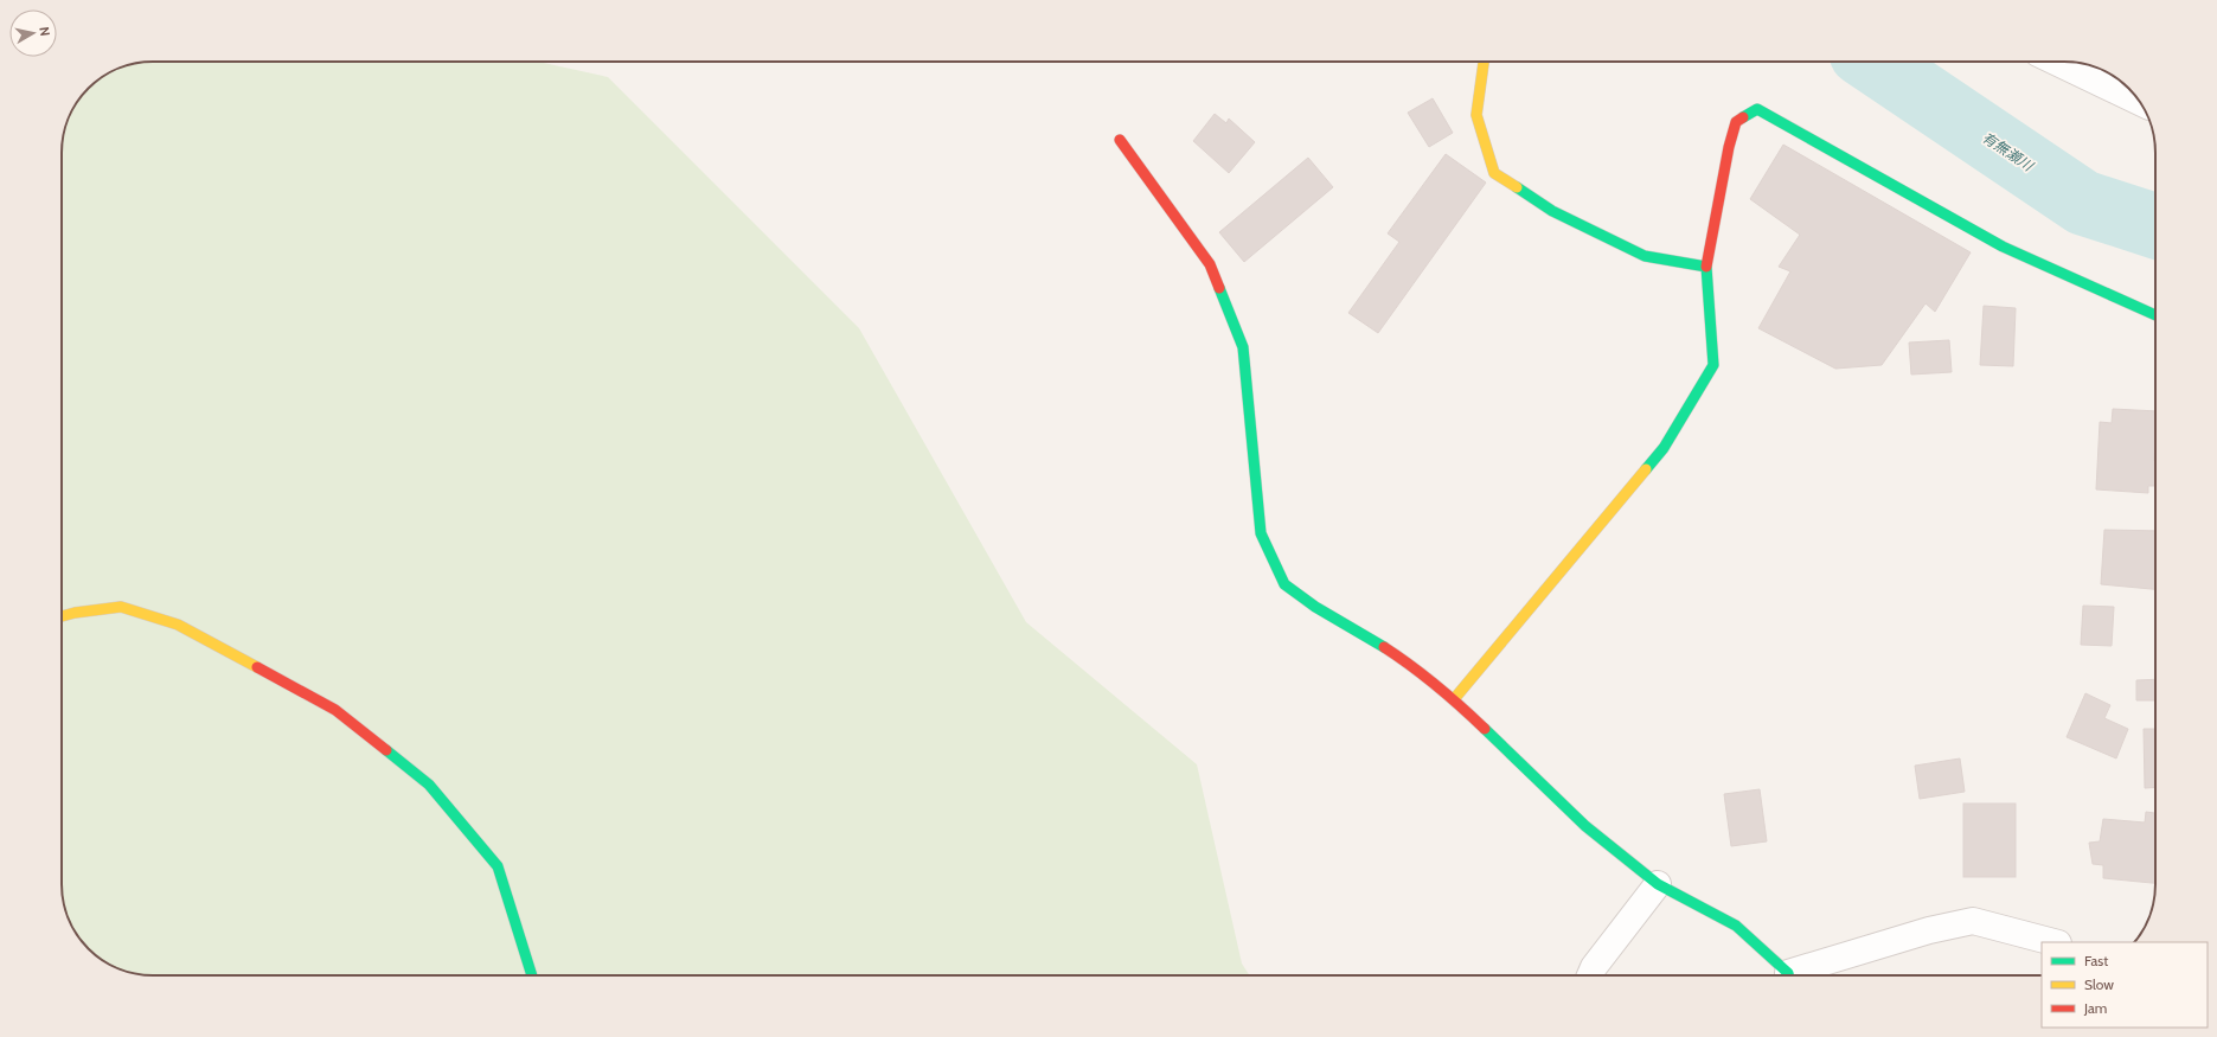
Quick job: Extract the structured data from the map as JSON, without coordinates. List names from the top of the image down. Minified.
{"water":["有無瀬川"],"legend":["Fast","Slow","Jam"],"north":"right"}
